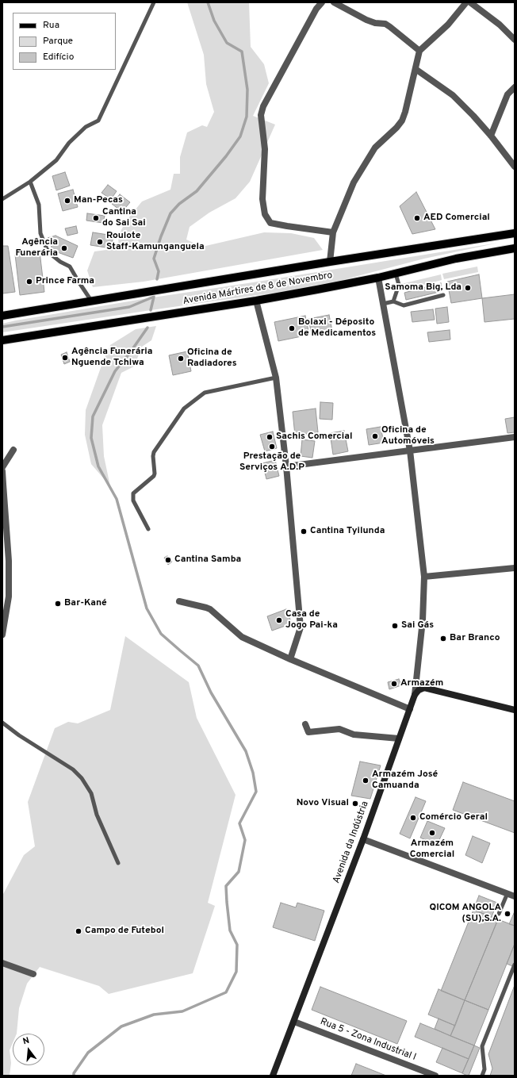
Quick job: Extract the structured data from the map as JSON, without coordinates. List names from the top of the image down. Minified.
{"streets":{"main road":["Avenida Mártires de 8 de Novembro"],"street":["Avenida da Indústria","Rua 5 - Zona Industrial I"]},"crossings":[["Avenida da Indústria","Rua 5 - Zona Industrial I"]],"places":["Man-Pecas","Cantina do Sai Sai","AED Comercial","Roulote Staff-Kamunganguela","Agência Funerária","Prince Farma","Samoma Big, Lda","Bolaxi - Déposito de Medicamentos","Agência Funerária Nguende Tchiwa","Oficina de Radiadores","Oficina de Automóveis","Sachis Comercial","Prestação de Serviços A.D.P","Cantina Tyilunda","Cantina Samba","Bar-Kané","Casa de Jogo Pai-ka","Sai Gás","Bar Branco","Armazém","Armazém José Camuanda","Novo Visual","Comércio Geral","Armazém Comercial","QICOM ANGOLA (SU),S.A.","Campo de Futebol"],"legend":["Rua","Parque","Edifício"],"north":"top"}
